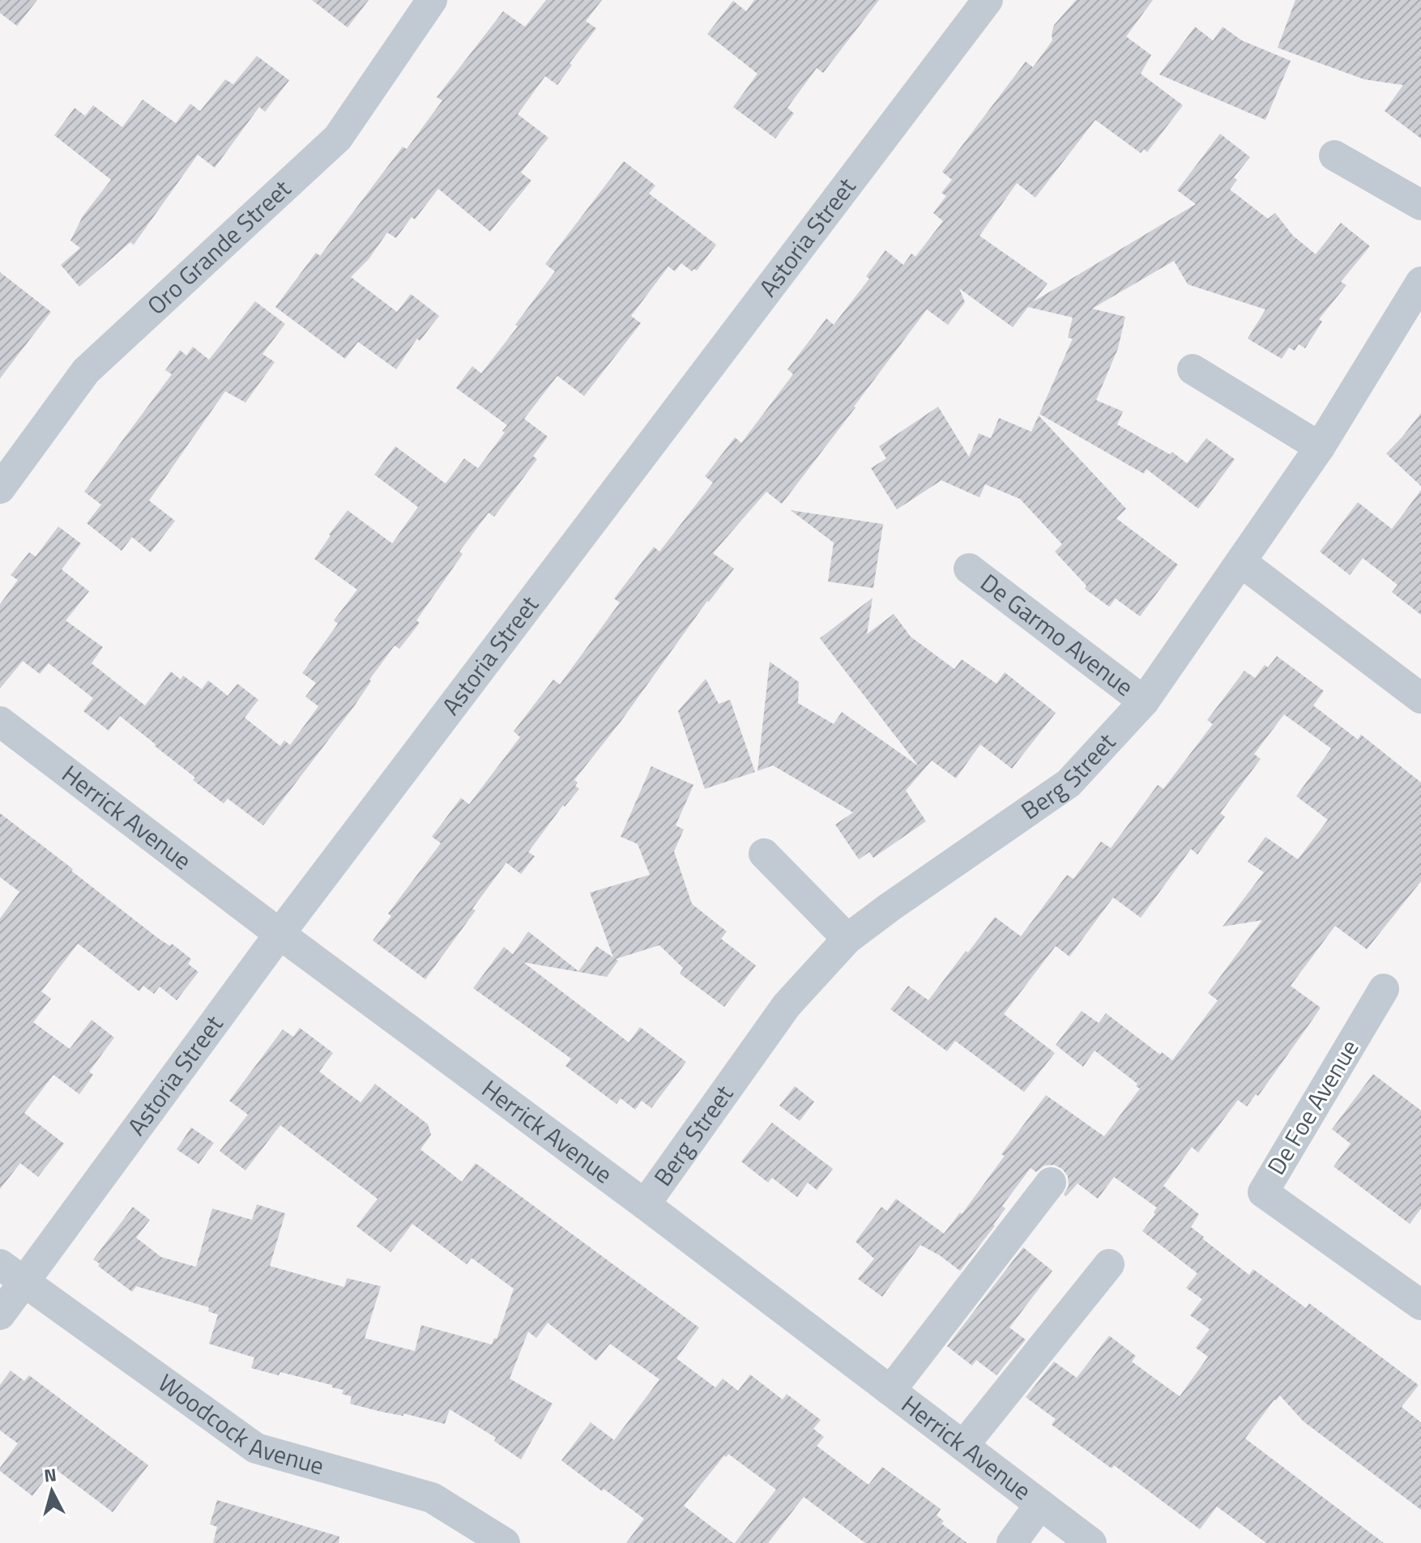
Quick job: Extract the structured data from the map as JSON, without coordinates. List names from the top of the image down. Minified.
{"streets":{"street":["Astoria Street","Oro Grande Street","De Garmo Avenue","Berg Street","Herrick Avenue","De Foe Avenue","Woodcock Avenue"]},"crossings":[["Astoria Street","Herrick Avenue"],["Astoria Street","Woodcock Avenue"],["De Garmo Avenue","Berg Street"],["Berg Street","Herrick Avenue"]],"north":"top"}
